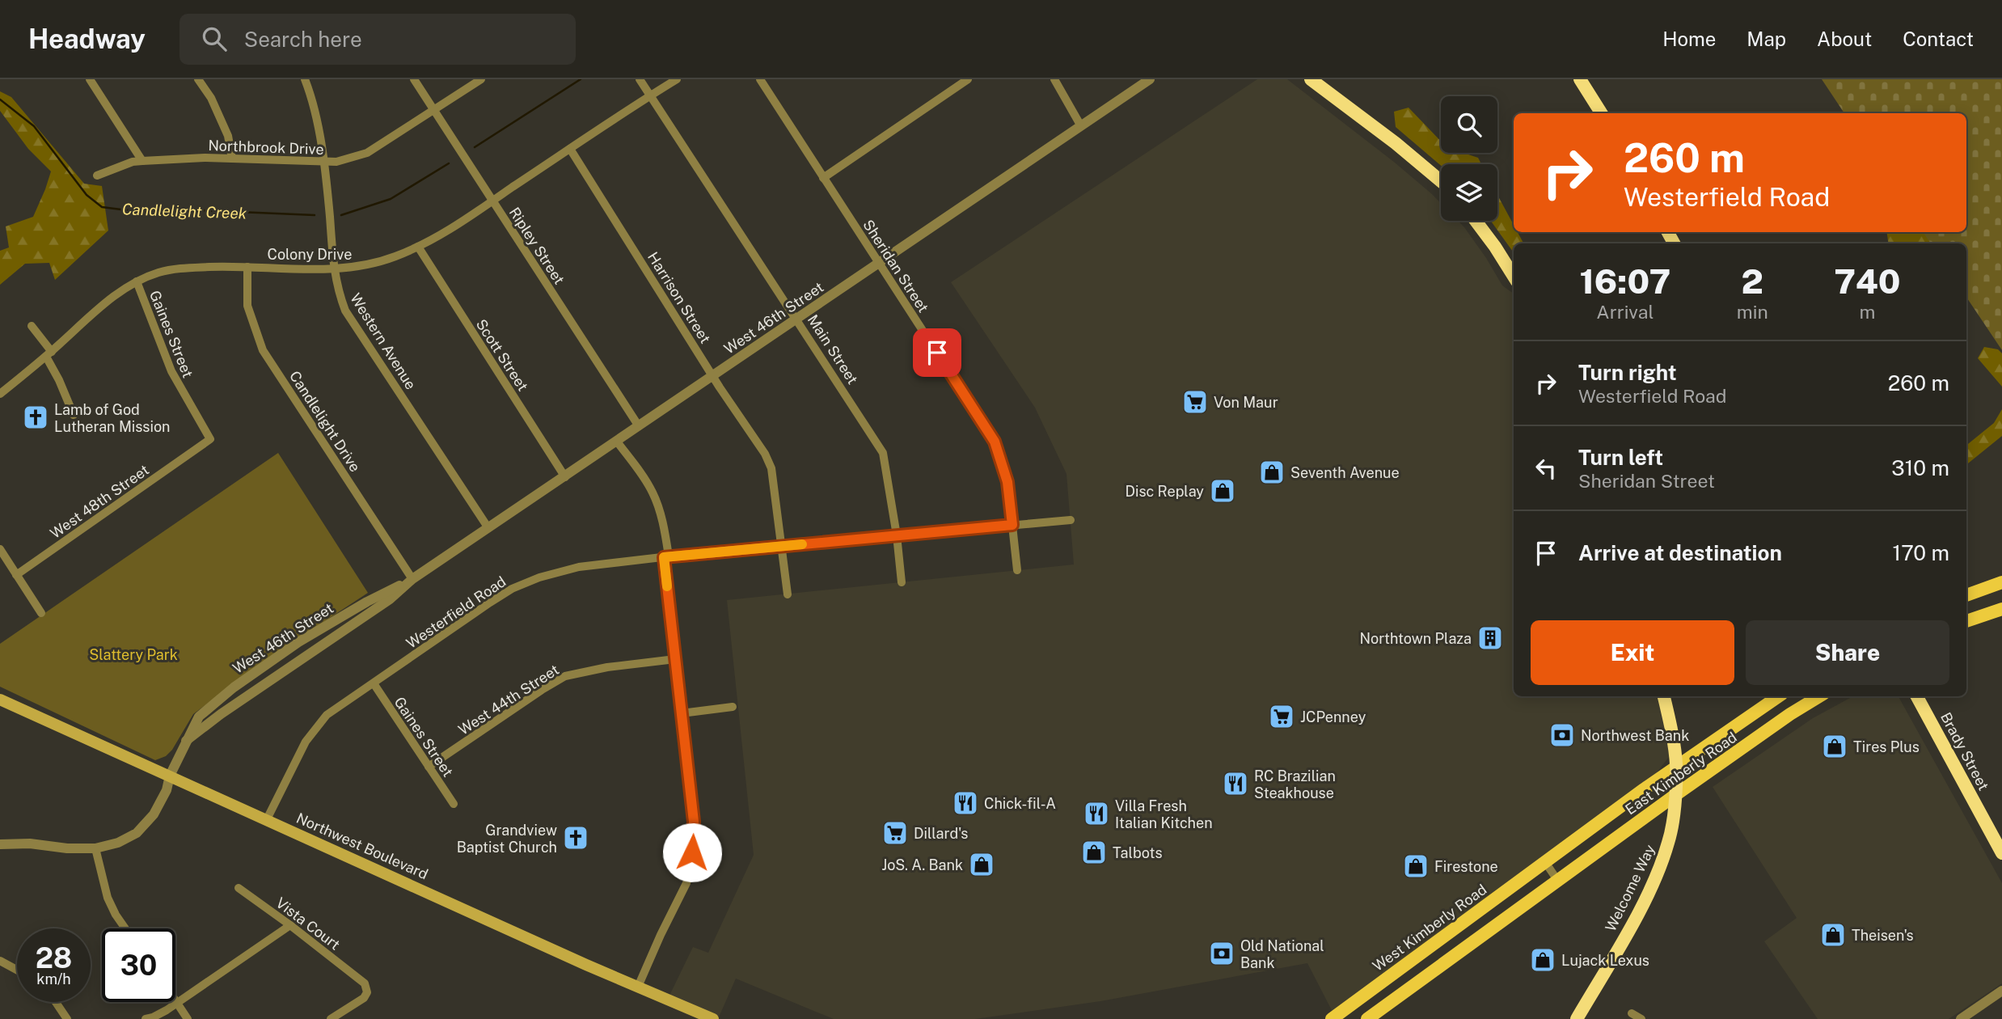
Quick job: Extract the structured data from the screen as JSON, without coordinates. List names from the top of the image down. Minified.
{"streets":{"highway":["Brady Street","Welcome Way"],"main road":["East Kimberly Road","Northwest Boulevard","West Kimberly Road"],"street":["Northbrook Drive","Ripley Street","Colony Drive","Sheridan Street","Harrison Street","West 46th Street","Gaines Street","Western Avenue","Main Street","Scott Street","Candlelight Drive","West 48th Street","Westerfield Road","West 44th Street","Vista Court"]},"crossings":[["Northbrook Drive","Ripley Street"],["Northbrook Drive","Western Avenue"],["Ripley Street","Colony Drive"],["Ripley Street","West 46th Street"],["Colony Drive","Harrison Street"],["Colony Drive","Gaines Street"],["Colony Drive","Western Avenue"],["Colony Drive","Main Street"],["Colony Drive","Scott Street"],["Colony Drive","Candlelight Drive"],["Sheridan Street","West 46th Street"],["Sheridan Street","Westerfield Road"],["Harrison Street","West 46th Street"],["Harrison Street","Westerfield Road"],["West 46th Street","Western Avenue"],["West 46th Street","Main Street"],["West 46th Street","Scott Street"],["West 46th Street","Candlelight Drive"],["West 46th Street","Northwest Boulevard"],["Gaines Street","West 48th Street"],["Gaines Street","Westerfield Road"],["Gaines Street","West 44th Street"],["Main Street","Westerfield Road"],["Westerfield Road","Northwest Boulevard"],["East Kimberly Road","Welcome Way"],["East Kimberly Road","West Kimberly Road"]],"water":["Candlelight Creek"],"parks":["Slattery Park"],"places":{"supermarket":["Von Maur","JCPenney","Dillard's"],"church":["Lamb of God Lutheran Mission","Grandview Baptist Church"],"shop":["Seventh Avenue","Disc Replay","Tires Plus","Talbots","JoS. A. Bank","Firestone","Theisen's","Lujack Lexus"],"building":["Northtown Plaza"],"bank":["Northwest Bank","Old National Bank"],"restaurant":["RC Brazilian Steakhouse","Chick-fil-A","Villa Fresh Italian Kitchen"]},"page":{"header":"Headway","search":"Search here","nav":["Home","Map","About","Contact"],"turn":["260 m","Westerfield Road"],"eta":["16:07","Arrival","2","min","740","m"],"list":[{"name":"Turn right","note":"Westerfield Road","value":"260 m"},{"name":"Turn left","note":"Sheridan Street","value":"310 m"},{"name":"Arrive at destination","value":"170 m"}],"buttons":["Exit","Share"],"speed":"28 km/h","limit":"30"}}
